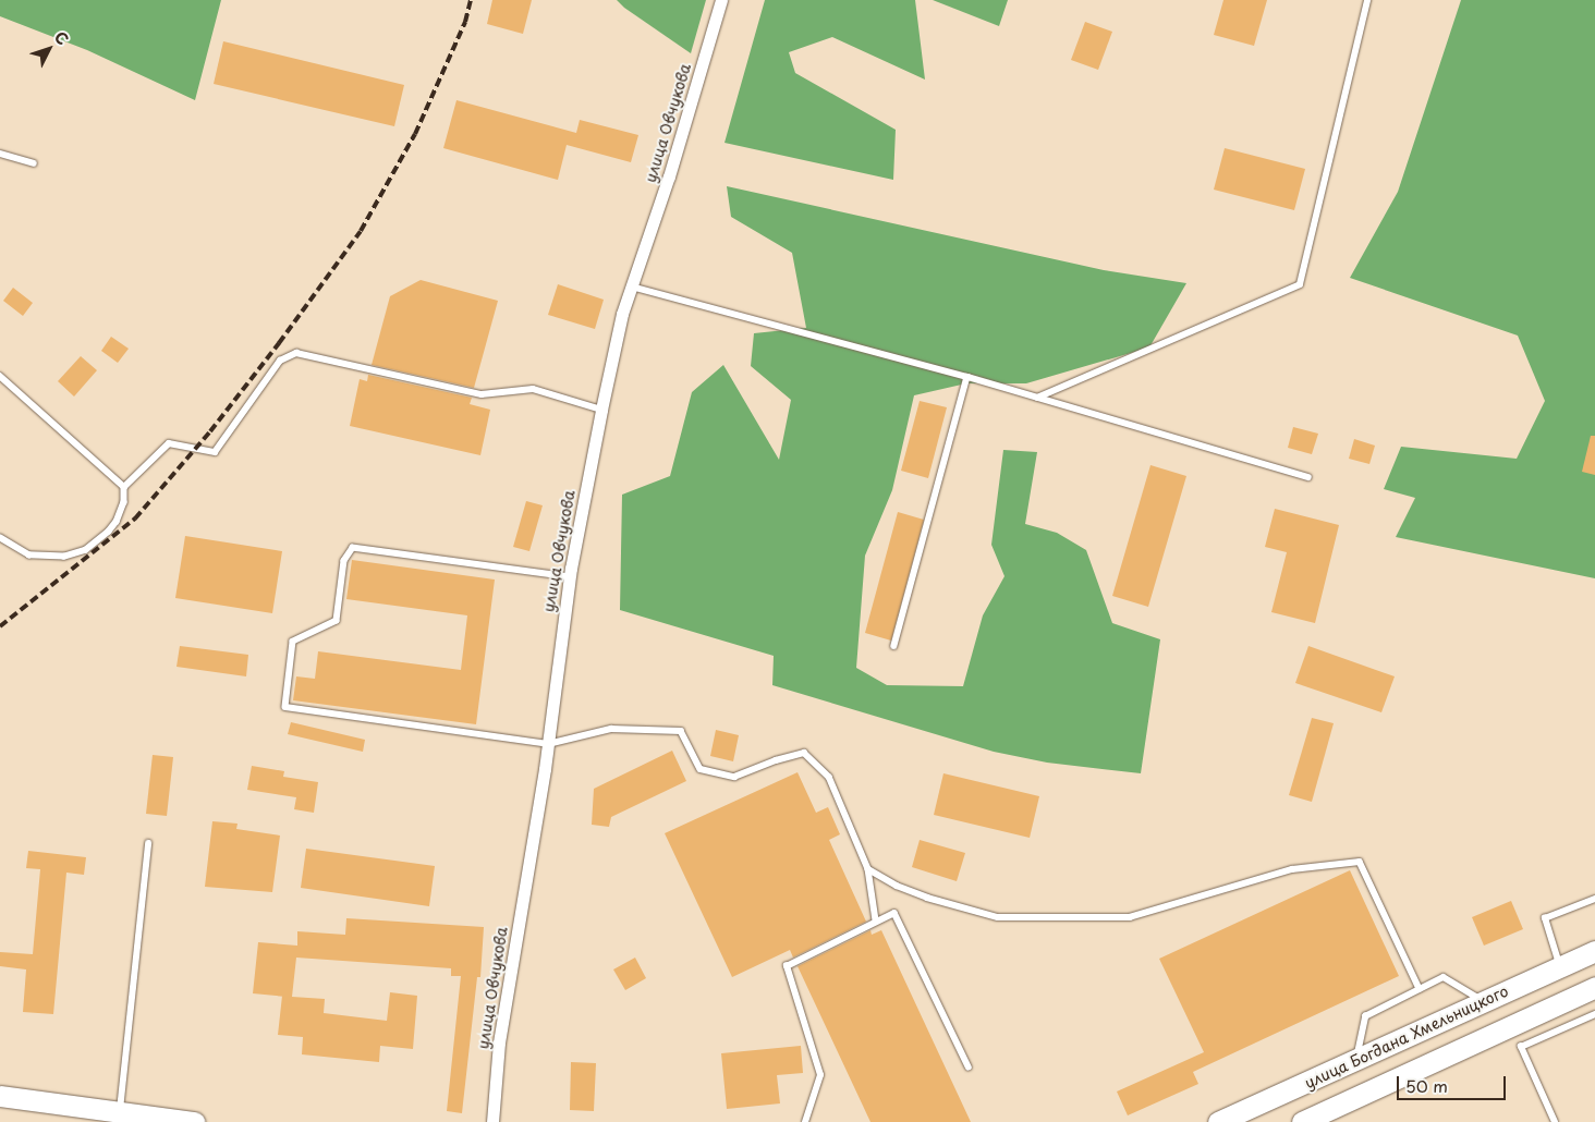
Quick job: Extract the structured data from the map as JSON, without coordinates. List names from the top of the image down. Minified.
{"streets":{"highway":["улица Богдана Хмельницкого"],"street":["улица Овчукова"]},"scale_bar":"50 m","north":"top right"}
